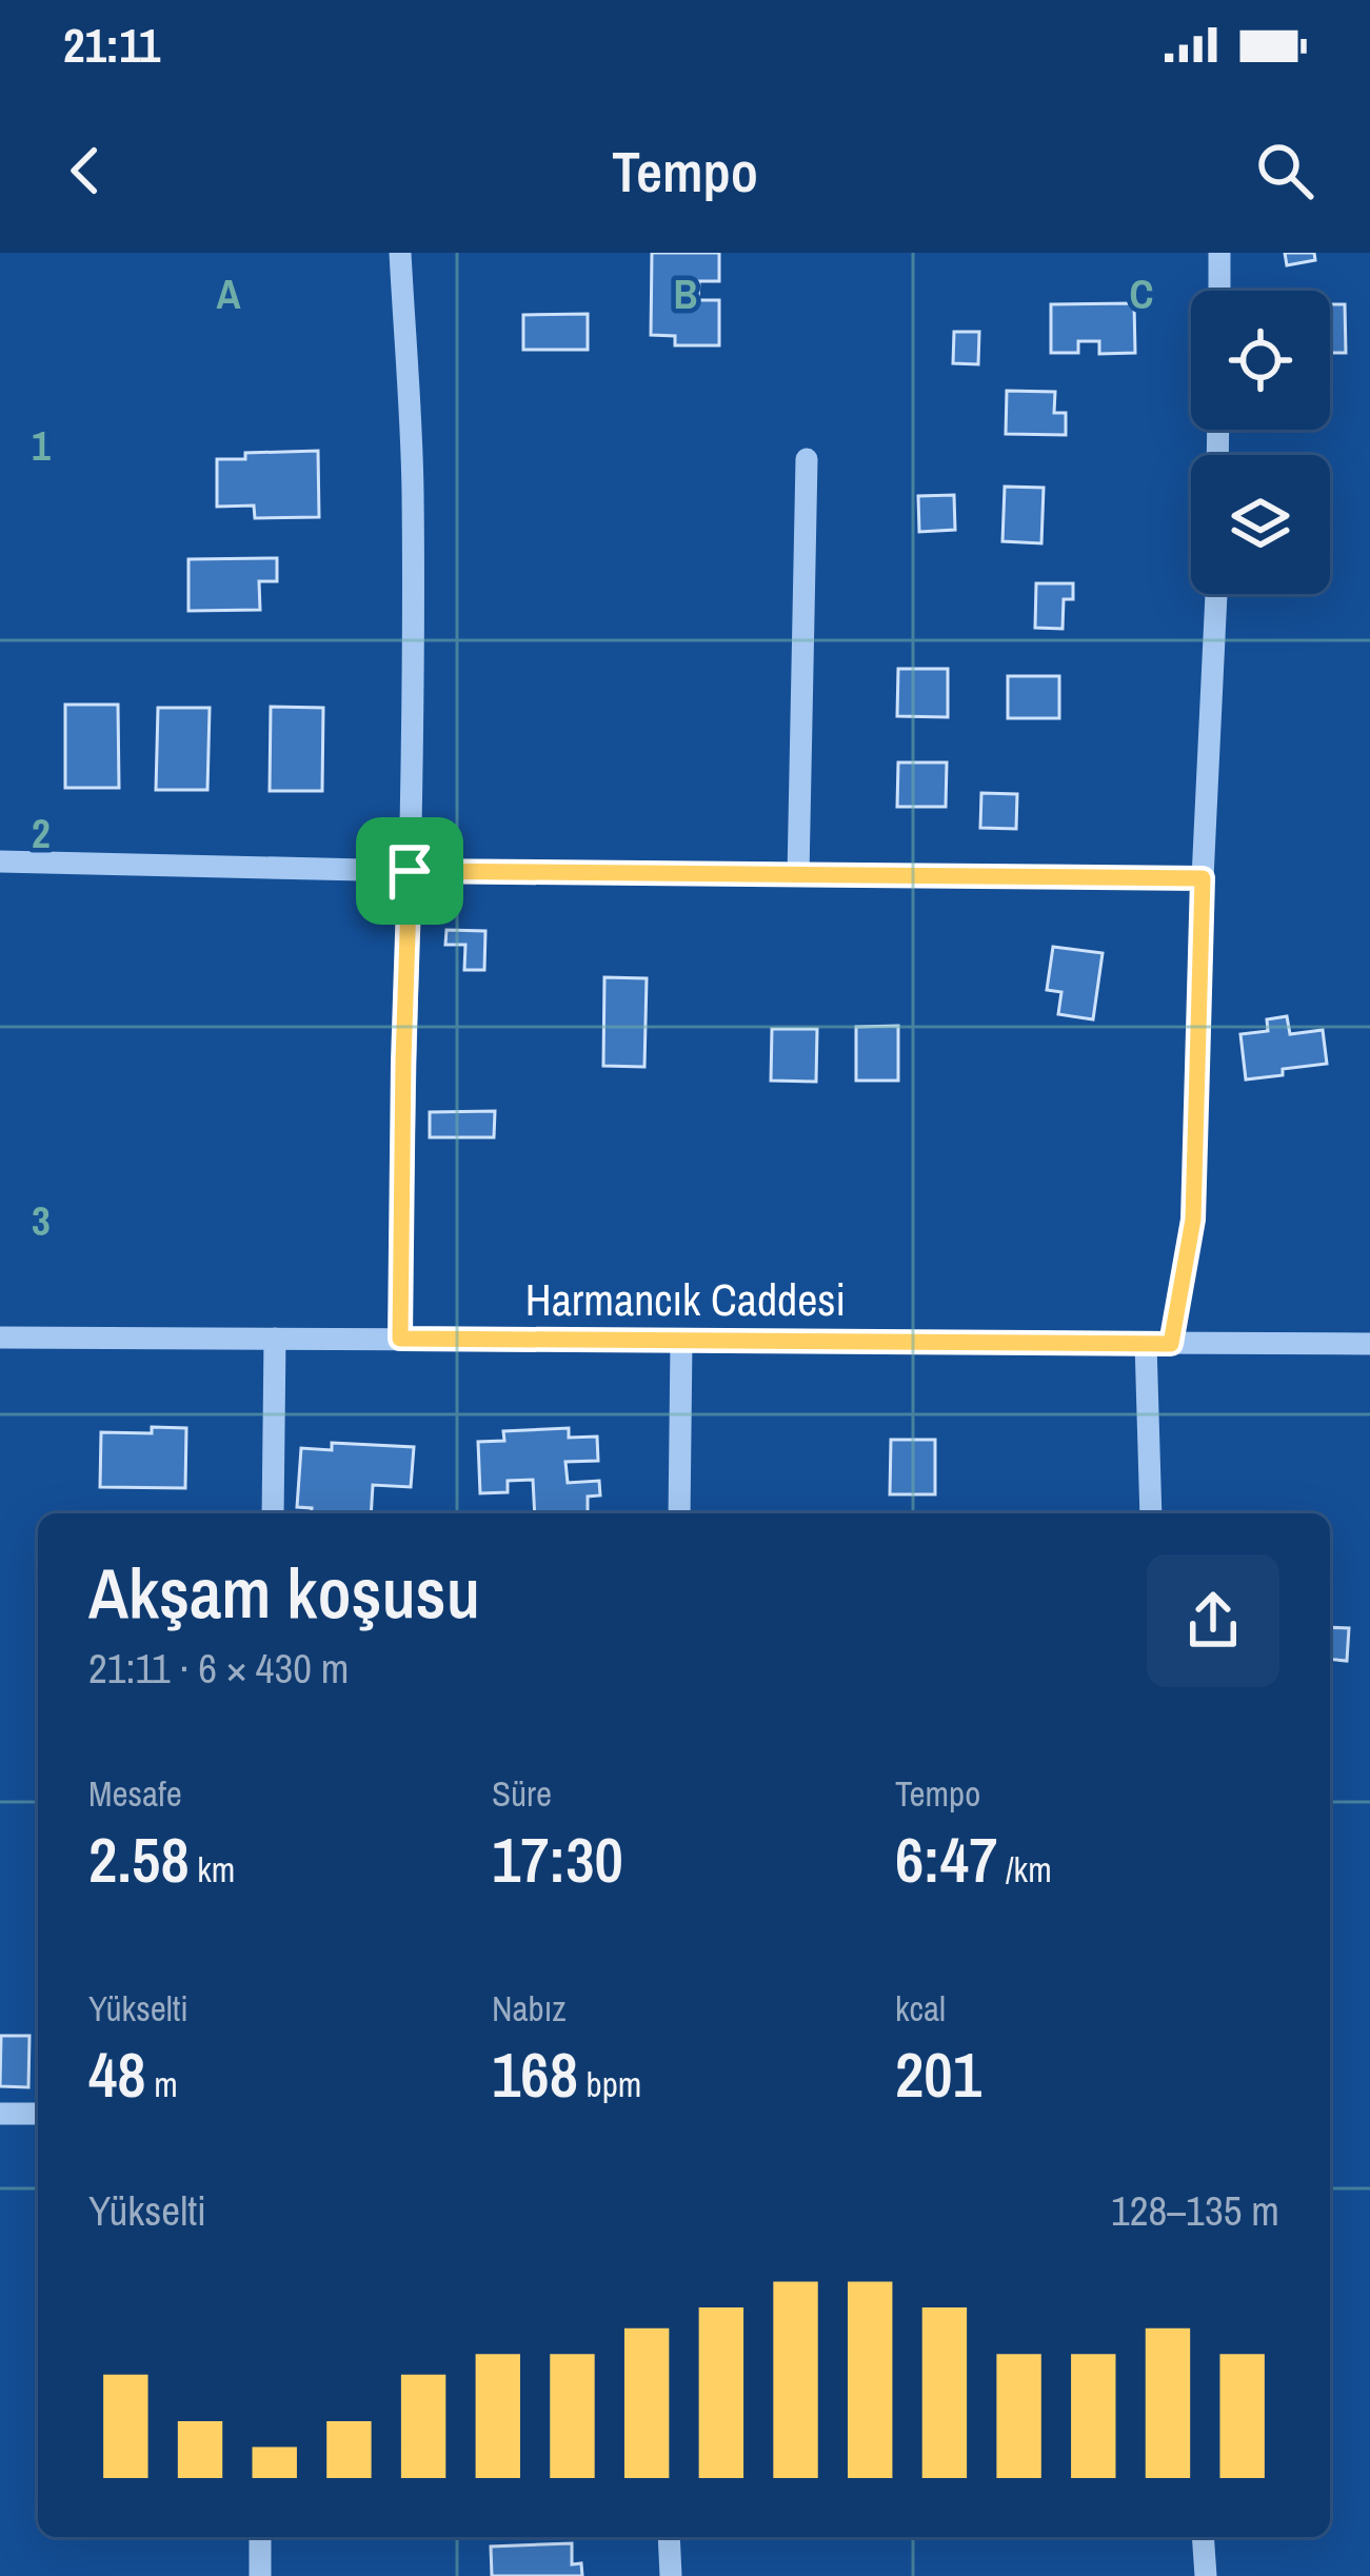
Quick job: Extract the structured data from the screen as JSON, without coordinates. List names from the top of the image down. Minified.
{"streets":{"street":["Harmancık Caddesi"]},"page":{"status":"21:11","header":"Tempo","heading":["Akşam koşusu","21:11 · 6 × 430 m"],"stats":[["Mesafe","2.58 km"],["Süre","17:30"],["Tempo","6:47 /km"],["Yükselti","48 m"],["Nabız","168 bpm"],["kcal","201"]],"chart":["Yükselti","128–135 m"]},"grid":{"columns":["A","B","C"],"rows":["1","2","3"]}}
